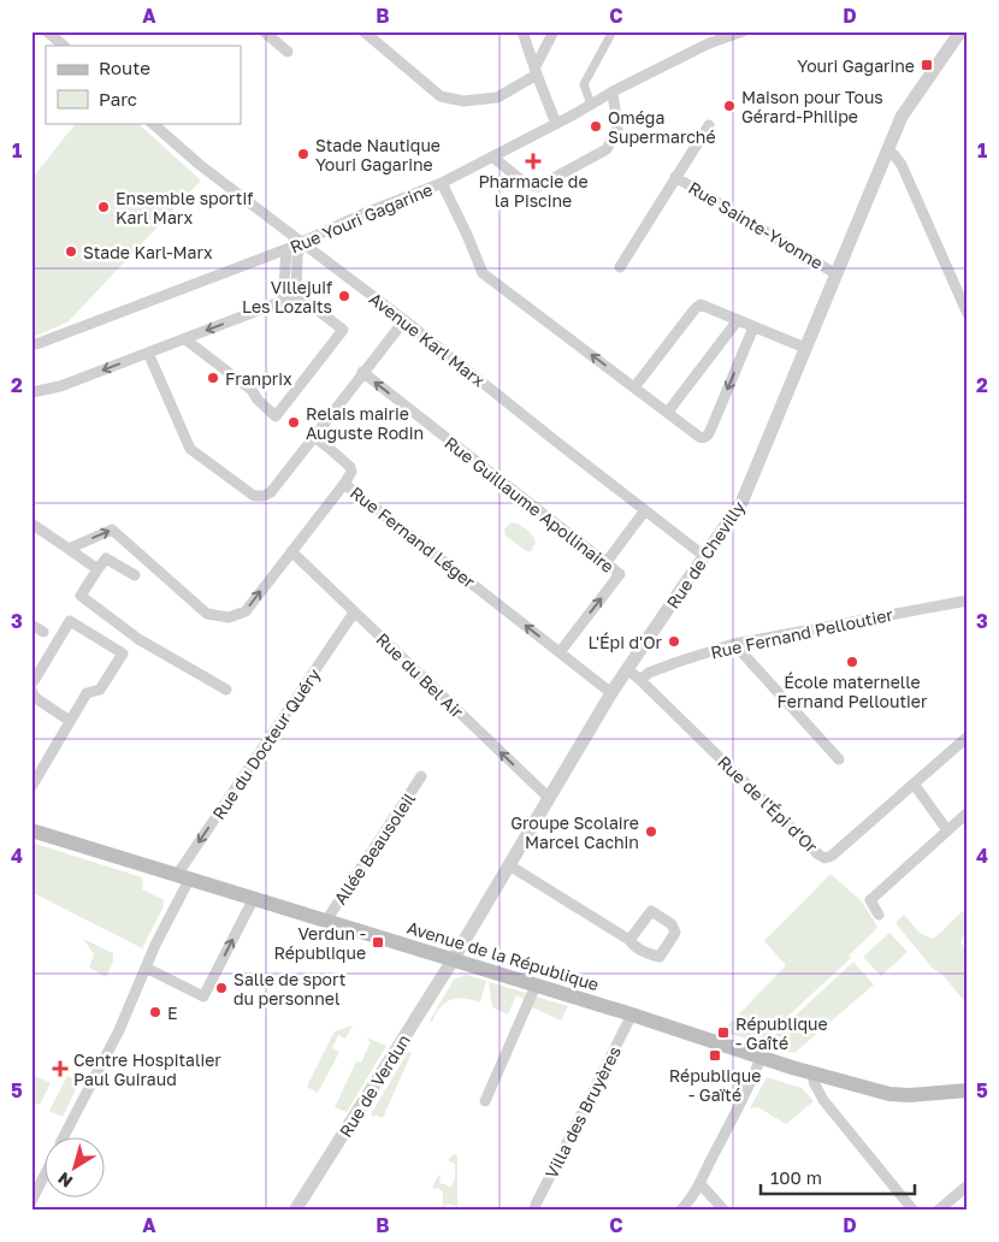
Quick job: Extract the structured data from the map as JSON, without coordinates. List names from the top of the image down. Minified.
{"streets":{"main road":["Avenue de la République"],"street":["Rue Youri Gagarine","Rue Sainte-Yvonne","Avenue Karl Marx","Rue Guillaume Apollinaire","Rue Fernand Léger","Rue de Chevilly","Rue Fernand Pelloutier","Rue du Bel Air","Rue du Docteur Quéry","Rue de l'Épi d'Or","Allée Beausoleil","Rue de Verdun","Villa des Bruyères"]},"crossings":[["Rue Youri Gagarine","Avenue Karl Marx"],["Rue Sainte-Yvonne","Rue de Chevilly"],["Avenue Karl Marx","Rue de Chevilly"],["Rue Guillaume Apollinaire","Rue Fernand Léger"],["Rue Fernand Léger","Rue de Chevilly"],["Rue Fernand Léger","Rue du Bel Air"],["Rue de Chevilly","Rue du Bel Air"],["Rue de Chevilly","Rue de l'Épi d'Or"],["Rue de Chevilly","Avenue de la République"],["Rue de Chevilly","Rue de Verdun"],["Rue Fernand Pelloutier","Rue de l'Épi d'Or"],["Rue du Bel Air","Rue du Docteur Quéry"],["Rue du Docteur Quéry","Avenue de la République"],["Allée Beausoleil","Avenue de la République"],["Avenue de la République","Rue de Verdun"],["Avenue de la République","Villa des Bruyères"]],"one_way":["Rue Guillaume Apollinaire","Rue du Bel Air","Rue du Docteur Quéry"],"places":{"transit":["Youri Gagarine","Verdun - République","République - Gaîté","République - Gaïté"],"other":["Maison pour Tous Gérard-Philipe","Oméga Supermarché","Stade Nautique Youri Gagarine","Ensemble sportif Karl Marx","Stade Karl-Marx","Villejuif Les Lozaits","Franprix","Relais mairie Auguste Rodin","L'Épi d'Or","École maternelle Fernand Pelloutier","Groupe Scolaire Marcel Cachin","Salle de sport du personnel","E"],"health":["Pharmacie de la Piscine","Centre Hospitalier Paul Guiraud"]},"legend":["Route","Parc"],"scale_bar":"100 m","north":"bottom left","grid":{"columns":["A","B","C","D"],"rows":["1","2","3","4","5"]}}
